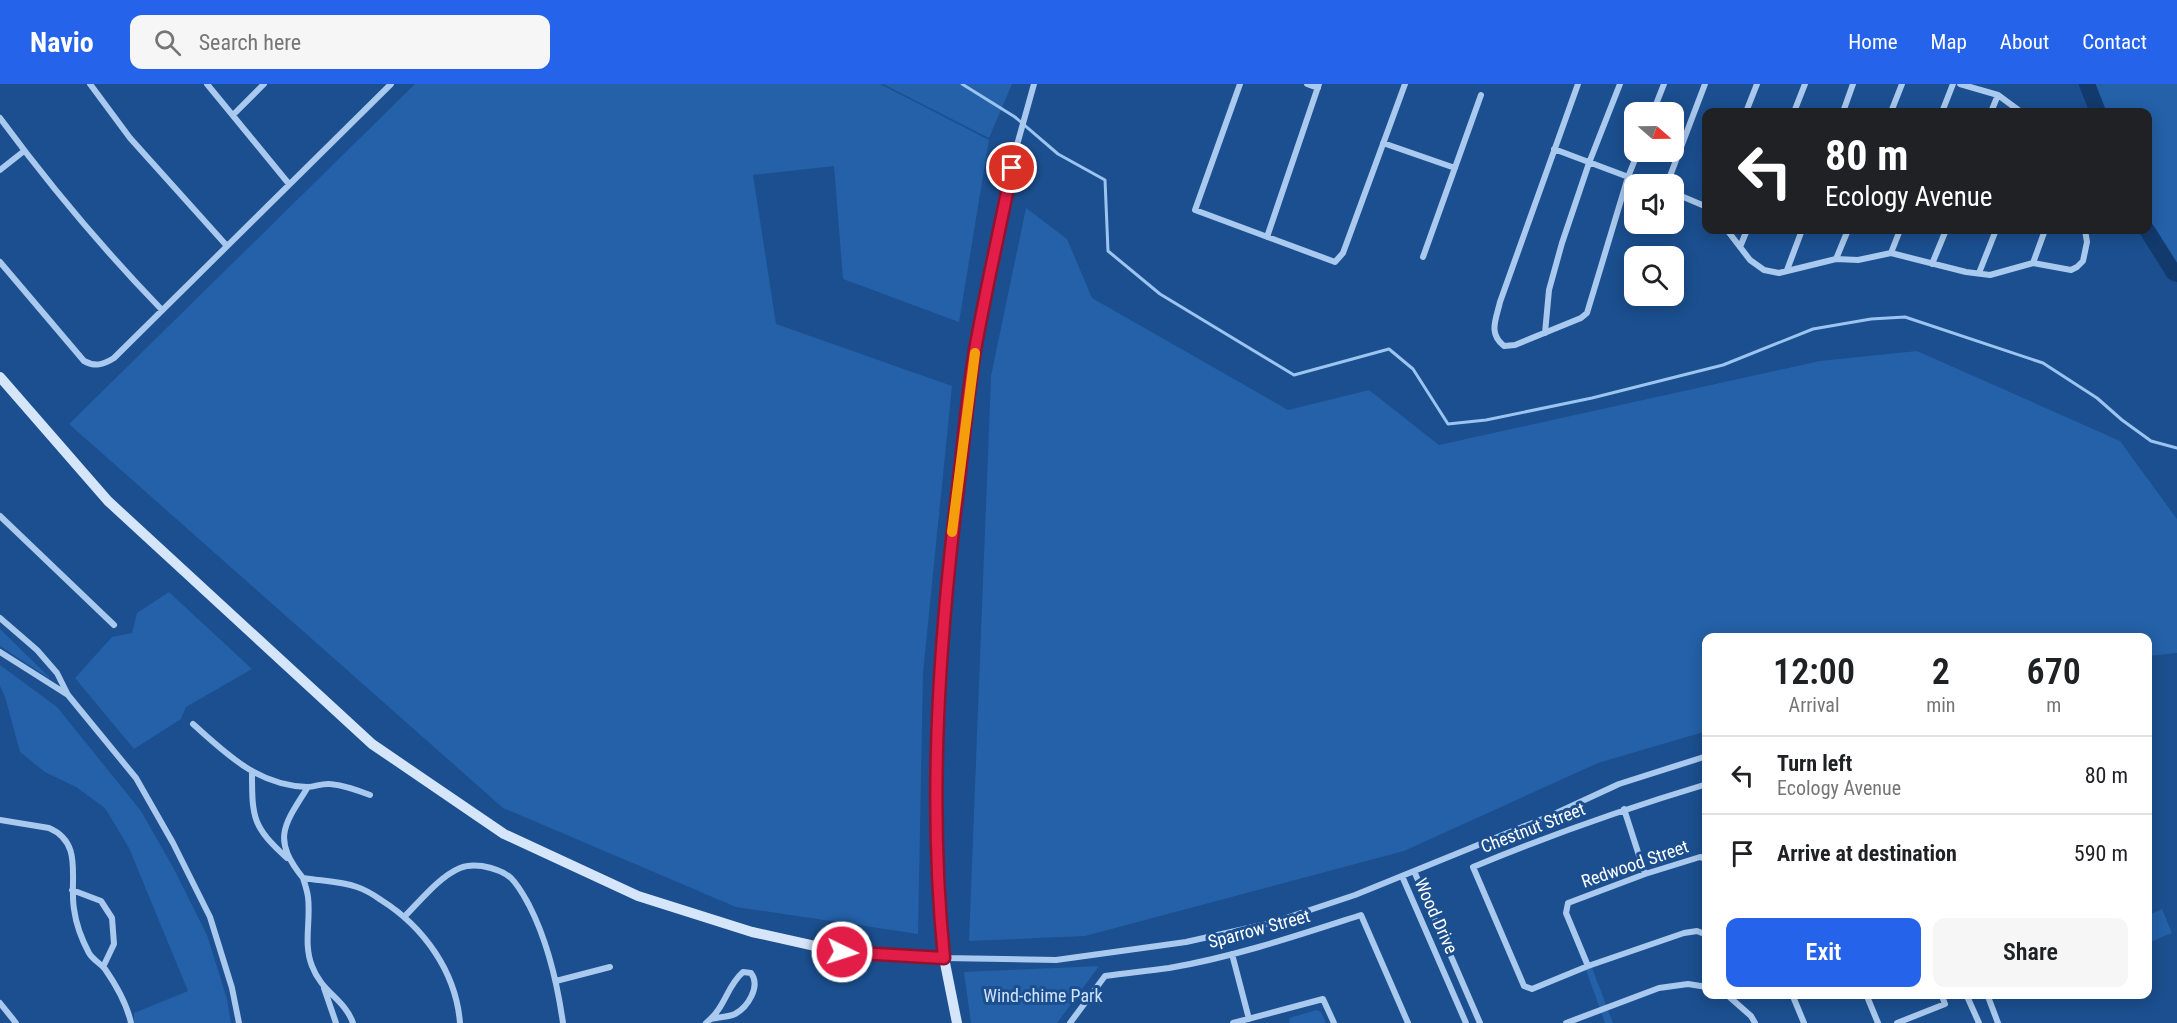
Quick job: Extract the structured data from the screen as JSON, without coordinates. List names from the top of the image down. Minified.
{"streets":{"street":["Chestnut Street","Redwood Street","Wood Drive","Sparrow Street"]},"crossings":[["Chestnut Street","Redwood Street"]],"parks":["Wind-chime Park"],"north":"right","page":{"header":"Navio","search":"Search here","nav":["Home","Map","About","Contact"],"turn":["80 m","Ecology Avenue"],"eta":["12:00","Arrival","2","min","670","m"],"list":[{"name":"Turn left","note":"Ecology Avenue","value":"80 m"},{"name":"Arrive at destination","value":"590 m"}],"buttons":["Exit","Share"]}}
